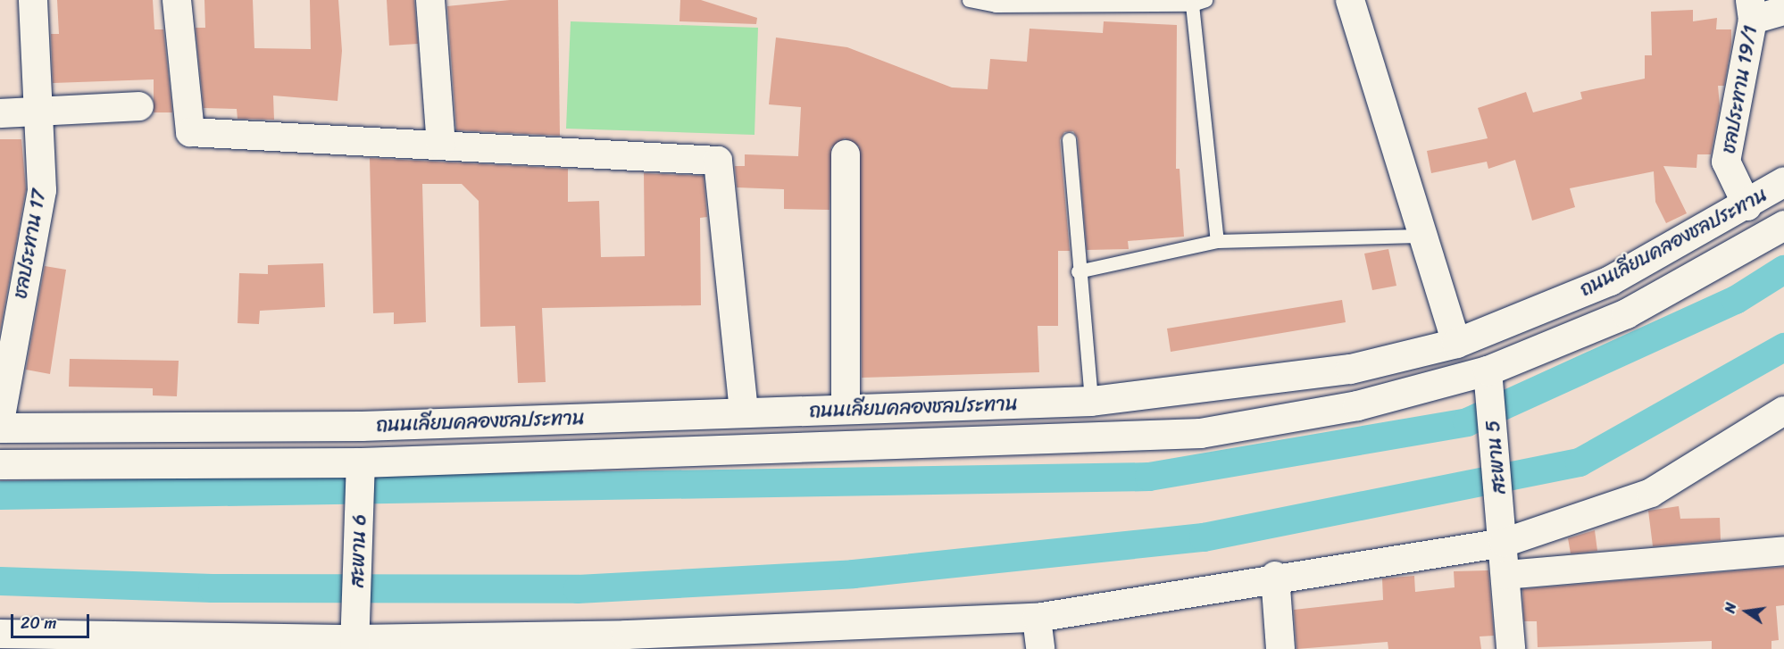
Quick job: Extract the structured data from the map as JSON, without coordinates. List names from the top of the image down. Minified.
{"streets":{"street":["ชลประทาน 19/1","ถนนเลียบคลองชลประทาน","ชลประทาน 17","สะพาน 5","สะพาน 6"]},"crossings":[["ชลประทาน 19/1","ถนนเลียบคลองชลประทาน"],["ถนนเลียบคลองชลประทาน","สะพาน 5"],["ถนนเลียบคลองชลประทาน","สะพาน 6"]],"scale_bar":"20 m","north":"left"}
